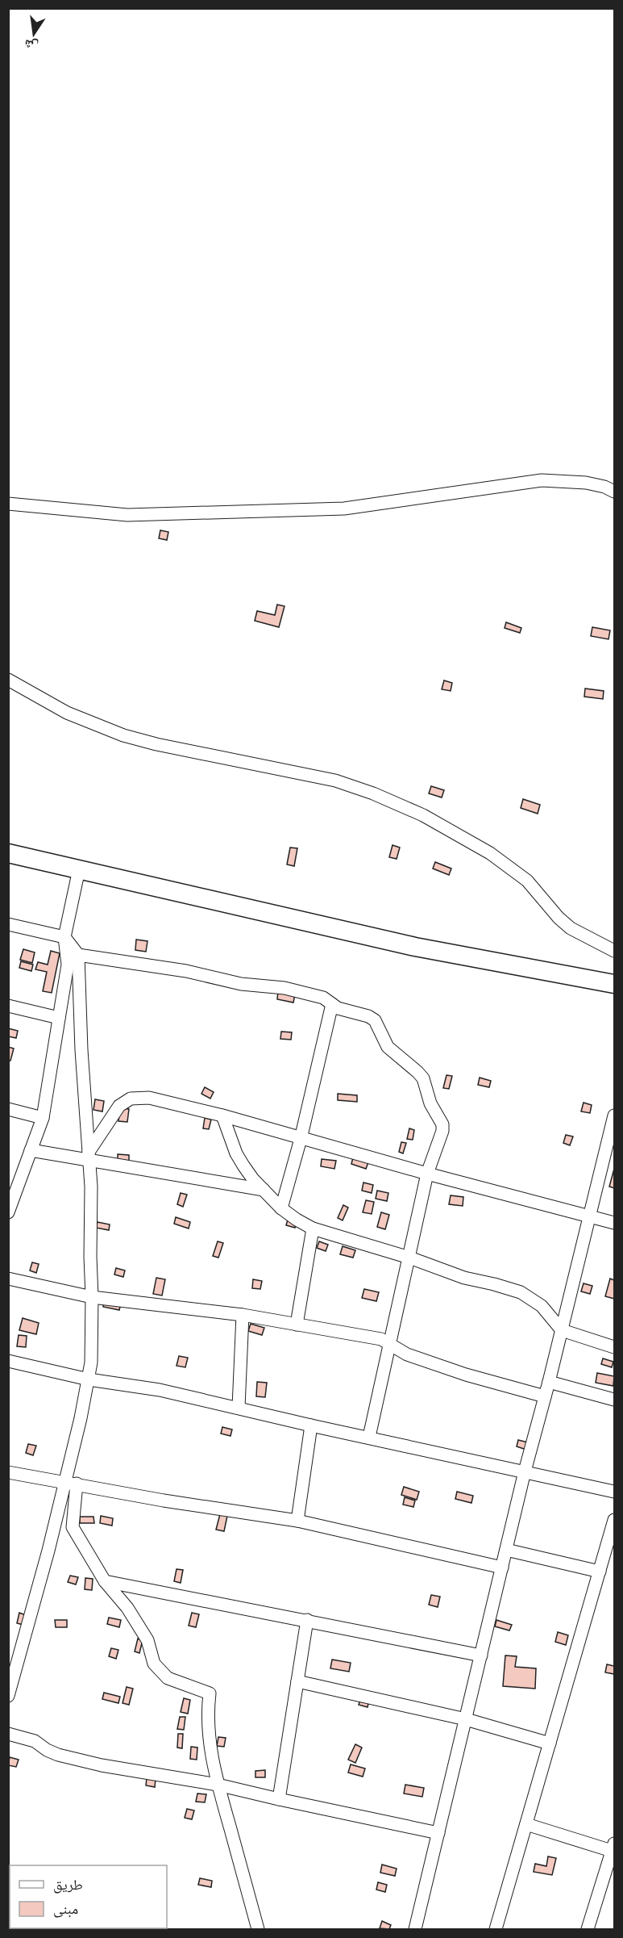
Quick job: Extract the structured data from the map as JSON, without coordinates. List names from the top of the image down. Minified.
{"legend":["طريق","مبنى"],"north":"bottom"}
